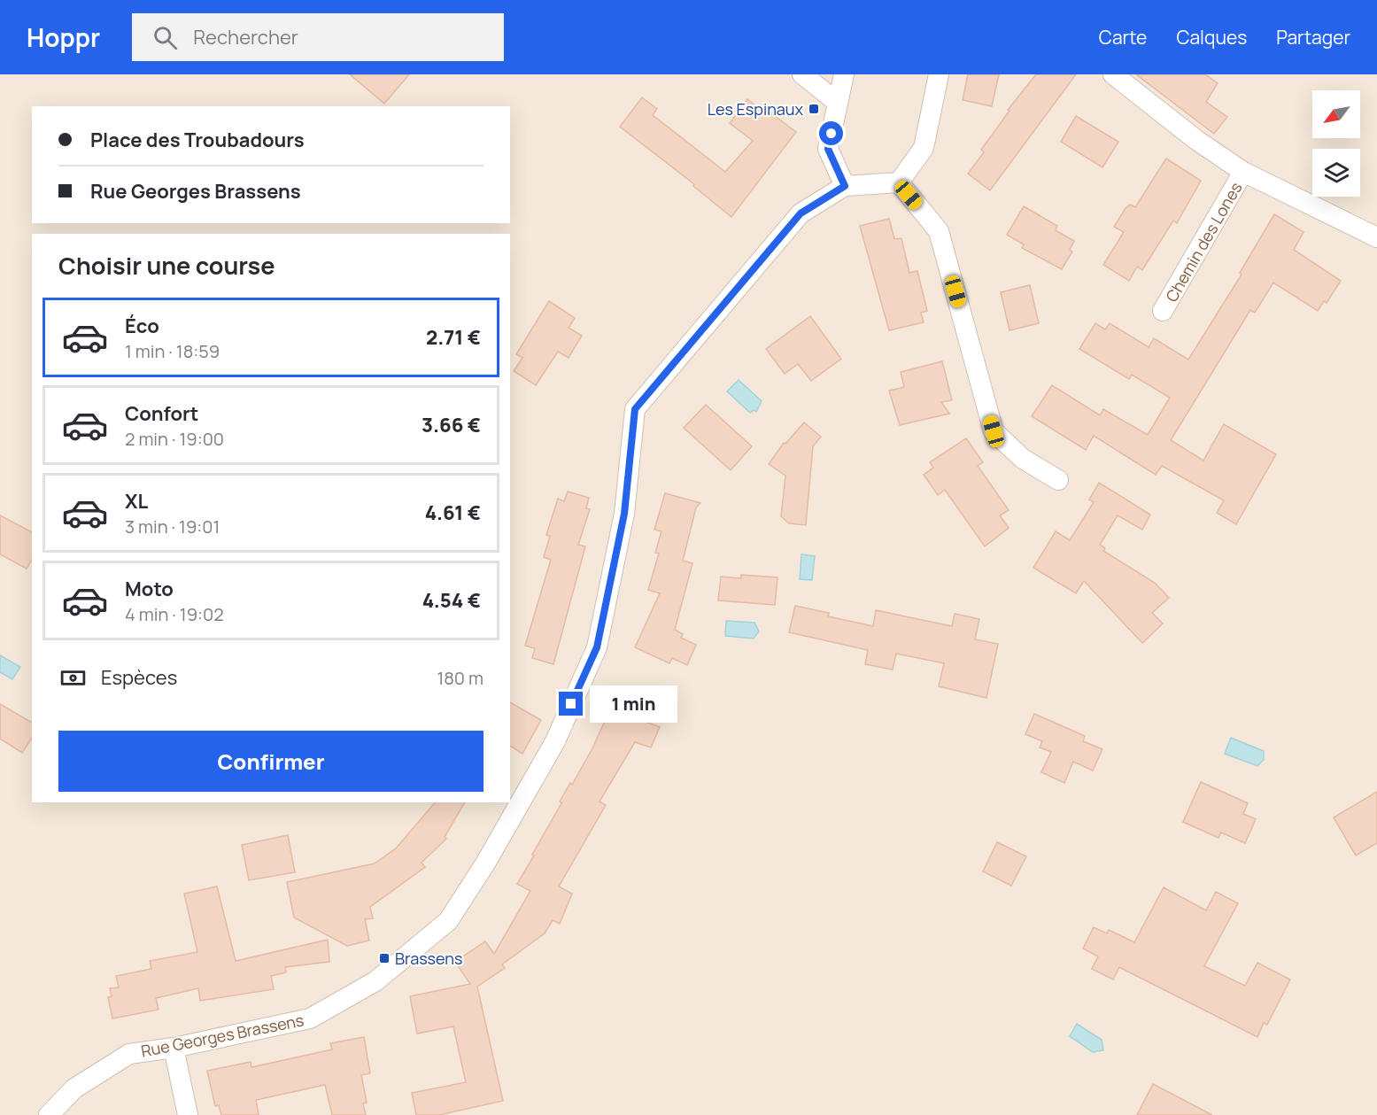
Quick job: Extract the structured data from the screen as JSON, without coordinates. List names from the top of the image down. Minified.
{"streets":{"street":["Chemin des Lones","Rue Georges Brassens"]},"places":{"transit":["Les Espinaux","Brassens"]},"north":"bottom left","page":{"header":"Hoppr","search":"Rechercher","nav":["Carte","Calques","Partager"],"banner":["Place des Troubadours","Rue Georges Brassens"],"heading":"Choisir une course","list":[{"name":"Éco","note":"1 min · 18:59","value":"2.71 €"},{"name":"Confort","note":"2 min · 19:00","value":"3.66 €"},{"name":"XL","note":"3 min · 19:01","value":"4.61 €"},{"name":"Moto","note":"4 min · 19:02","value":"4.54 €"}],"pay":["Espèces","180 m"],"bubble":"1 min","buttons":"Confirmer"}}
